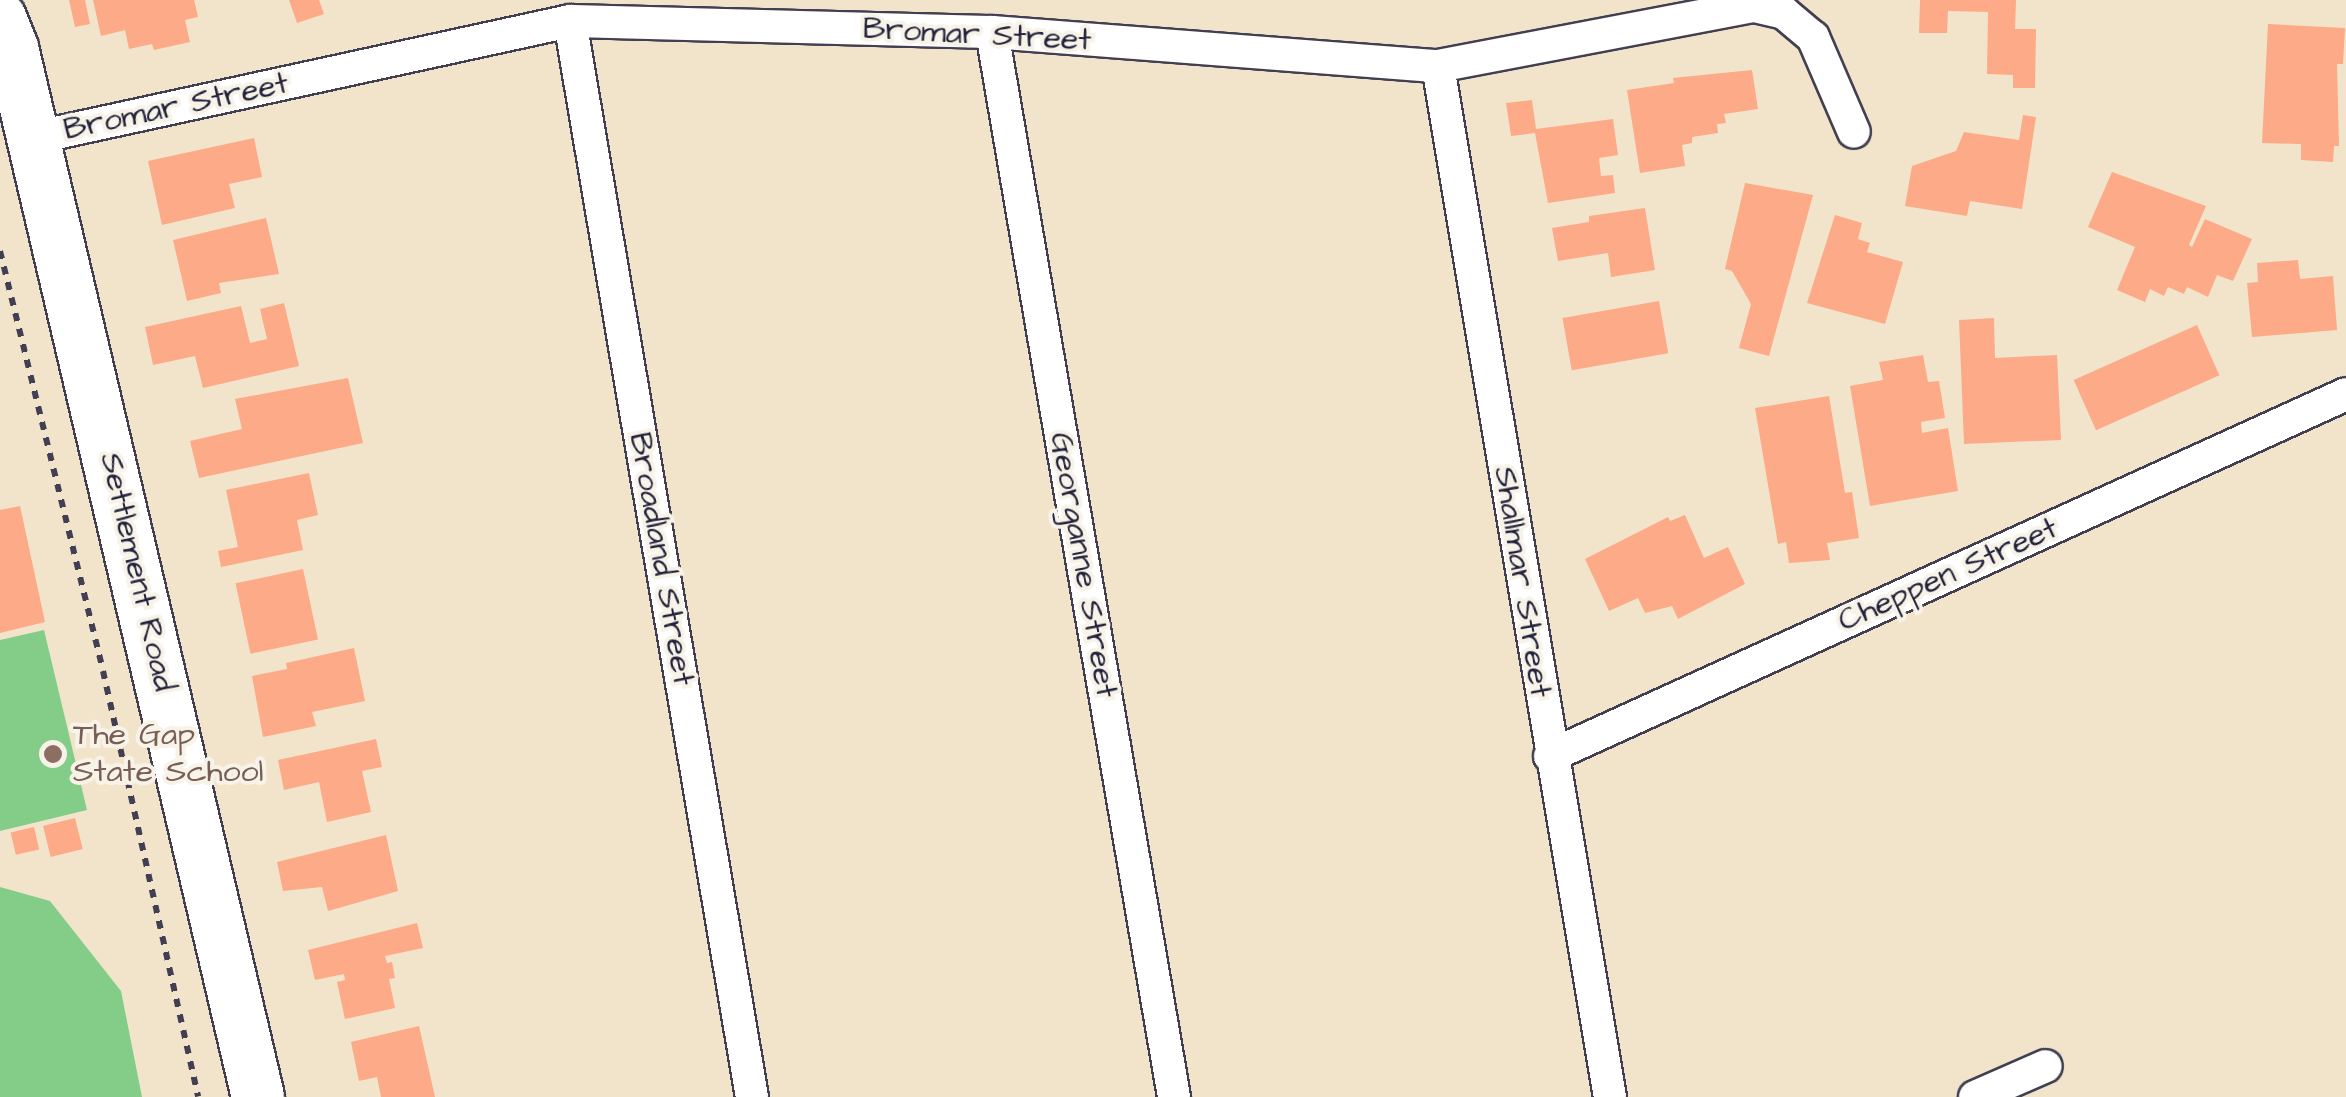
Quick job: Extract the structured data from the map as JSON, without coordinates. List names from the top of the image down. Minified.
{"streets":{"main road":["Settlement Road"],"street":["Bromar Street","Broadland Street","Georganne Street","Cheppen Street","Shallmar Street"]},"crossings":[["Bromar Street","Broadland Street"],["Bromar Street","Georganne Street"],["Bromar Street","Settlement Road"],["Bromar Street","Shallmar Street"],["Cheppen Street","Shallmar Street"]],"places":["The Gap State School"]}
